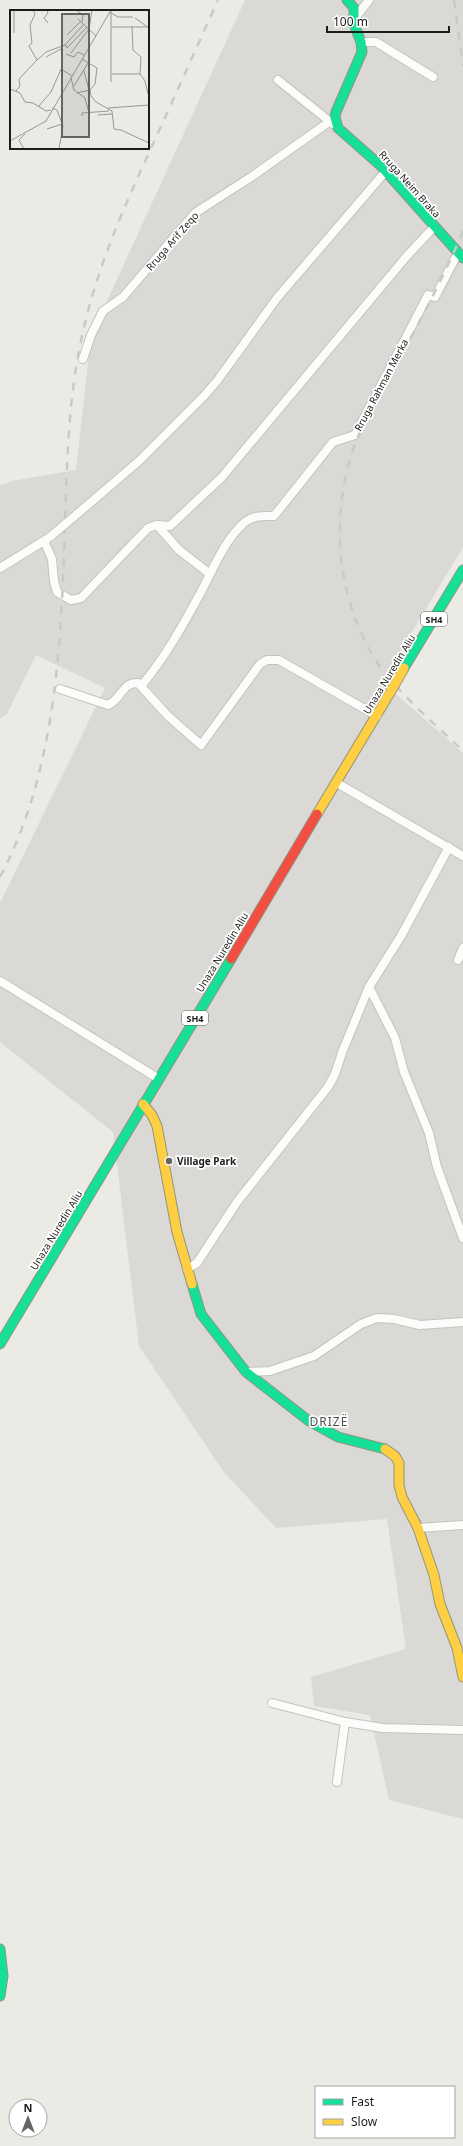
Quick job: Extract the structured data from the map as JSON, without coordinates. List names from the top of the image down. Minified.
{"streets":{"street":["Rruga Neim Braka","Rruga Arif Zeqo","Rruga Rahman Merka","SH4","Unaza Nuredin Aliu"]},"crossings":[["Rruga Neim Braka","Rruga Rahman Merka"]],"districts":["DRIZË"],"places":["Village Park"],"legend":["Fast","Slow"],"scale_bar":"100 m","north":"top"}
